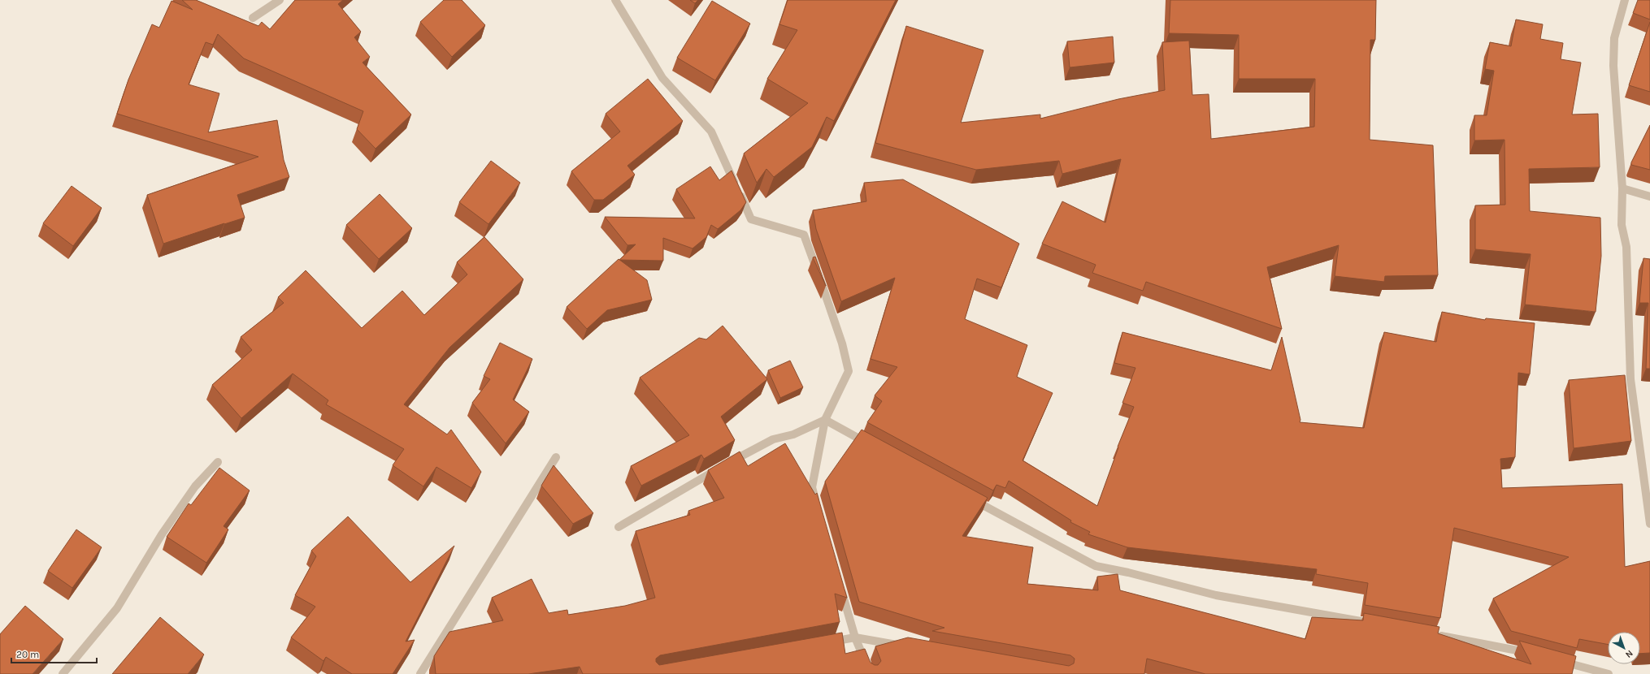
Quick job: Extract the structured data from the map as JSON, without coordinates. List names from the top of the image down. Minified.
{"scale_bar":"20 m","north":"bottom right"}
